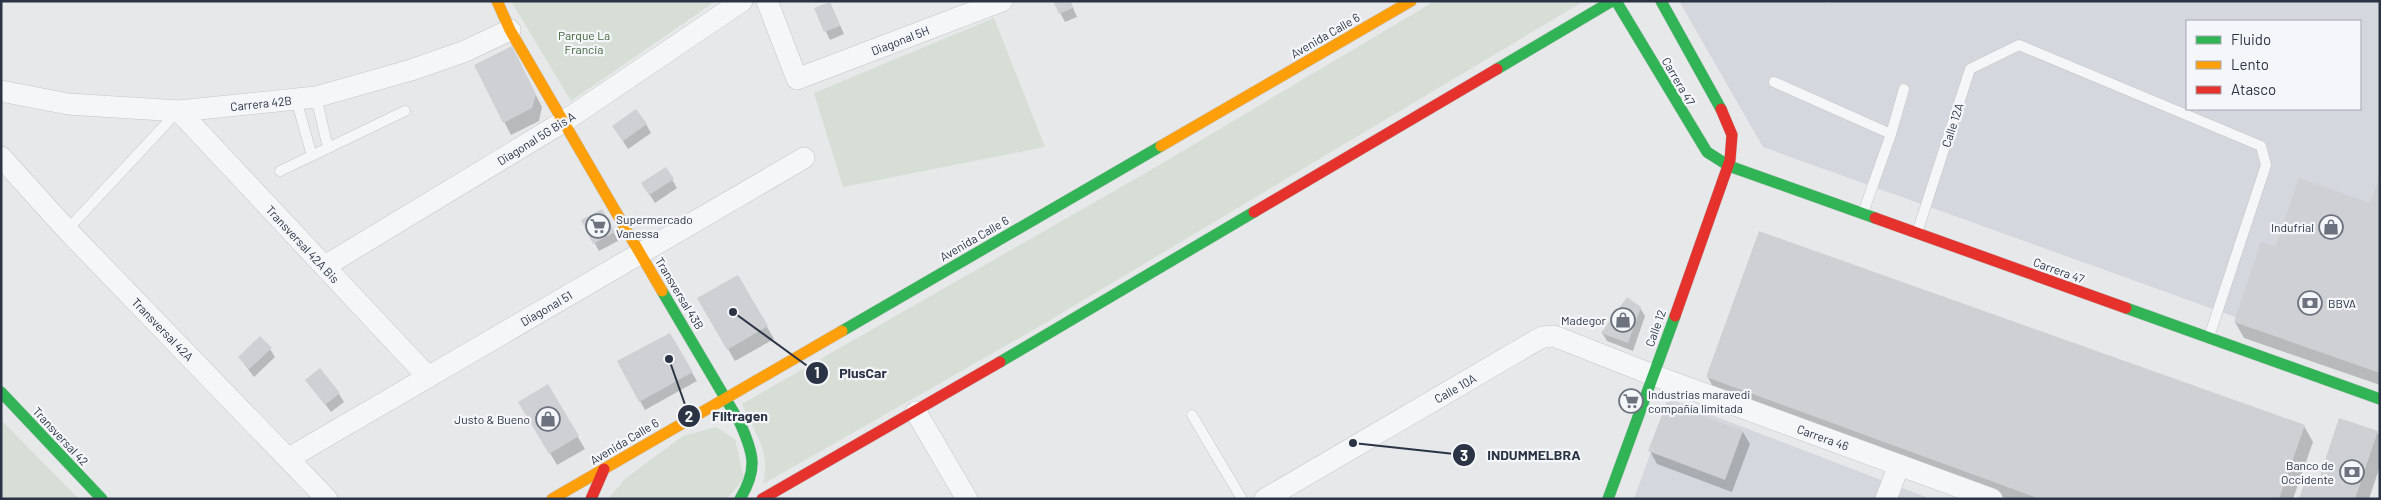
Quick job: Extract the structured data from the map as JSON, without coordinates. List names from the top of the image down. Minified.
{"streets":{"street":["Avenida Calle 6","Diagonal 5H","Carrera 47","Carrera 42B","Diagonal 5G Bis A","Transversal 42A Bis","Transversal 43B","Diagonal 51","Calle 12","Transversal 42A","Calle 10A","Transversal 42","Carrera 46"],"lane":["Calle 12A"]},"crossings":[["Avenida Calle 6","Transversal 43B"],["Carrera 47","Calle 12A"],["Carrera 47","Calle 12"],["Carrera 42B","Transversal 42A Bis"],["Carrera 42B","Transversal 43B"],["Diagonal 5G Bis A","Transversal 42A Bis"],["Diagonal 5G Bis A","Transversal 43B"],["Transversal 42A Bis","Diagonal 51"],["Transversal 43B","Diagonal 51"],["Diagonal 51","Transversal 42A"],["Calle 12","Calle 10A"],["Calle 12","Carrera 46"],["Calle 10A","Carrera 46"]],"parks":["Parque La Francia"],"places":{"supermarket":["Supermercado Vanessa","Industrias maravedi compañía limitada"],"shop":["Indufrial","Madegor","Justo & Bueno"],"bank":["BBVA","Banco de Occidente"],"other":["PlusCar","Filtragen","INDUMMELBRA"]},"legend":["Fluido","Lento","Atasco"]}
